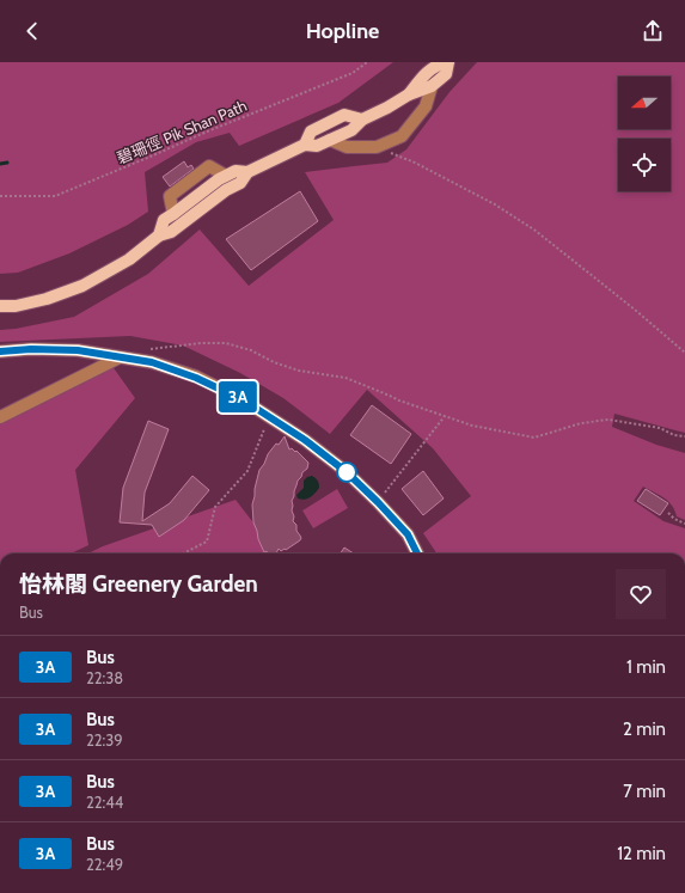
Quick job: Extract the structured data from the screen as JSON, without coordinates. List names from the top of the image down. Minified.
{"streets":{"path":["碧珊徑 Pik Shan Path"]},"lines":["bus line 3A"],"north":"left","page":{"header":"Hopline","on_map":"3A","heading":["怡林閣 Greenery Garden","Bus"],"list":[{"mark":"3A","name":"Bus","note":"22:38","value":"1 min"},{"mark":"3A","name":"Bus","note":"22:39","value":"2 min"},{"mark":"3A","name":"Bus","note":"22:44","value":"7 min"},{"mark":"3A","name":"Bus","note":"22:49","value":"12 min"}]}}
